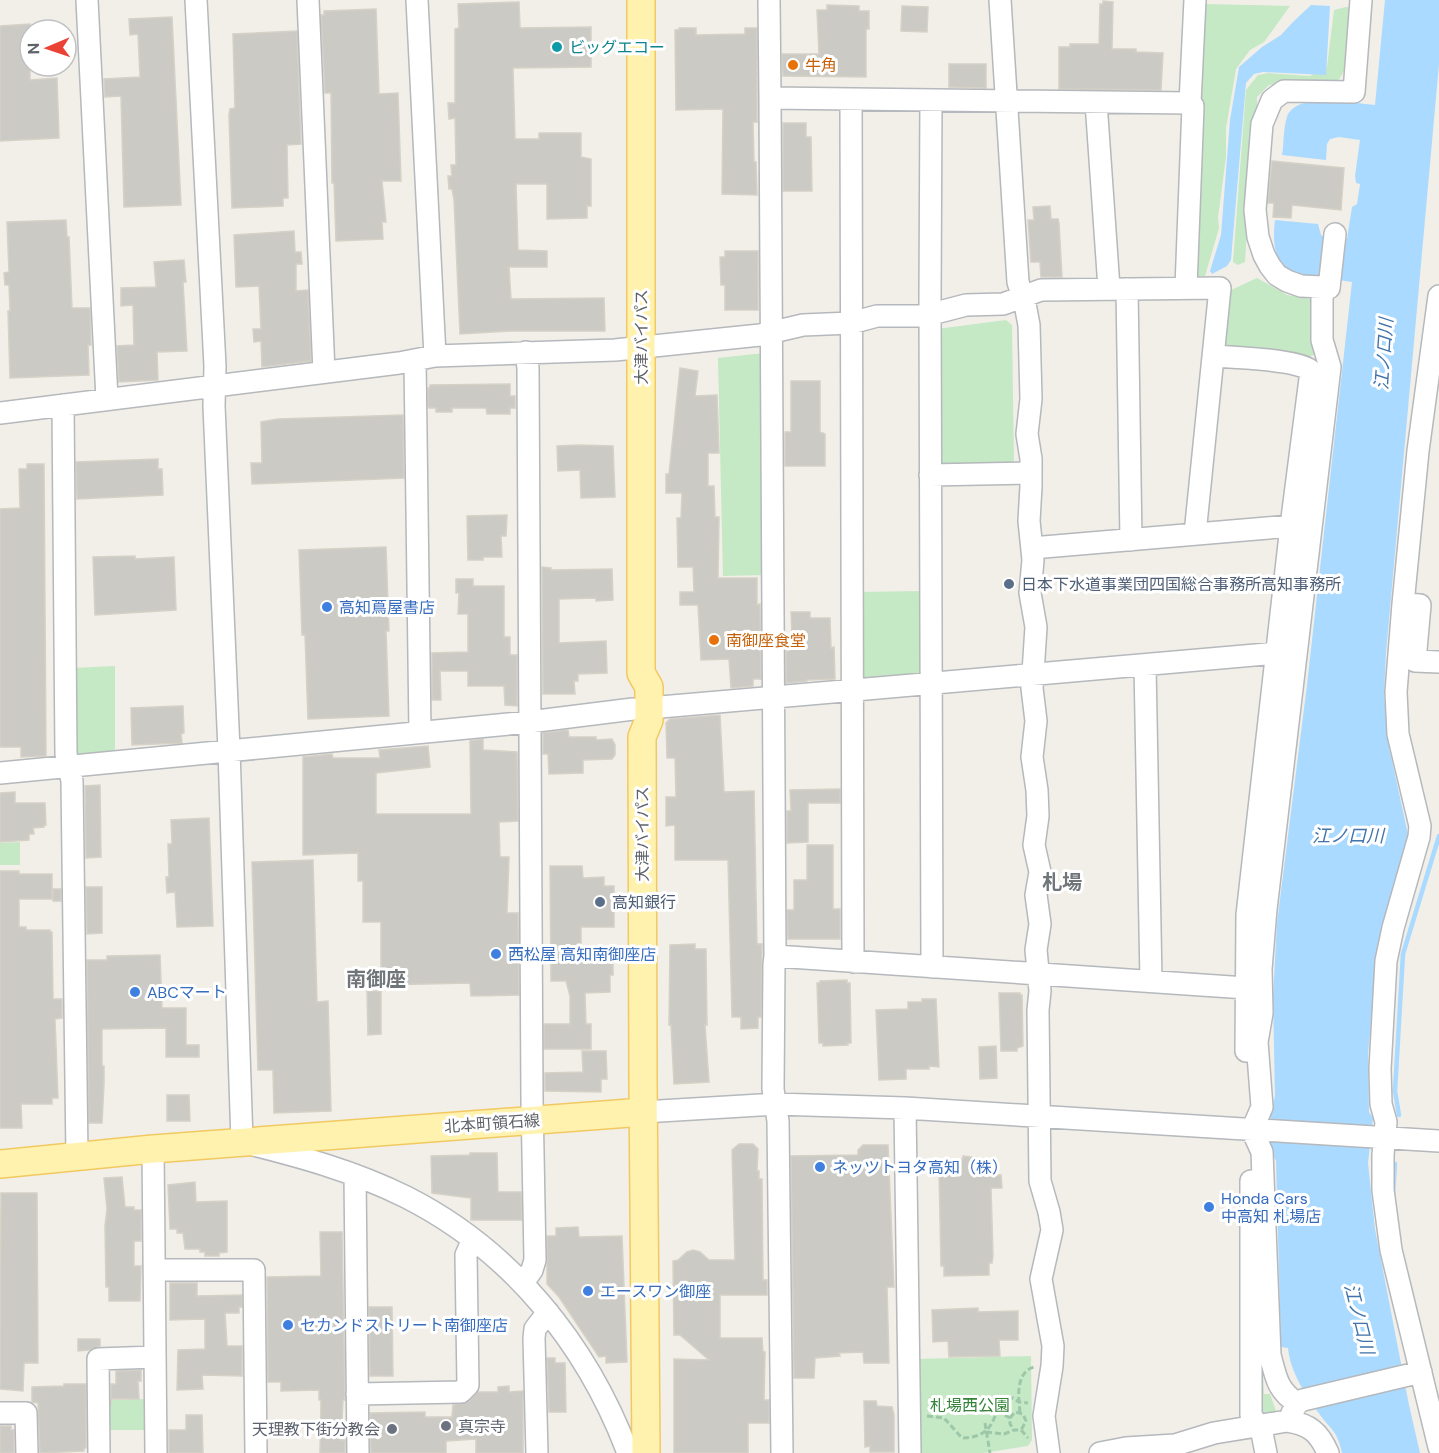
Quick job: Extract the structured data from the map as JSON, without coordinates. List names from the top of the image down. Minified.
{"streets":{"main road":["大津バイパス","北本町領石線"]},"crossings":[["大津バイパス","北本町領石線"]],"districts":["札場","南御座"],"water":["江ノ口川"],"parks":["札場西公園"],"places":["ビッグエコー","牛角","日本下水道事業団四国総合事務所高知事務所","高知蔦屋書店","南御座食堂","高知銀行","西松屋 高知南御座店","ABCマート","ネッツトヨタ高知（株）","Honda Cars 中高知 札場店","エースワン御座","セカンドストリート南御座店","真宗寺","天理教下街分教会"],"north":"left"}
